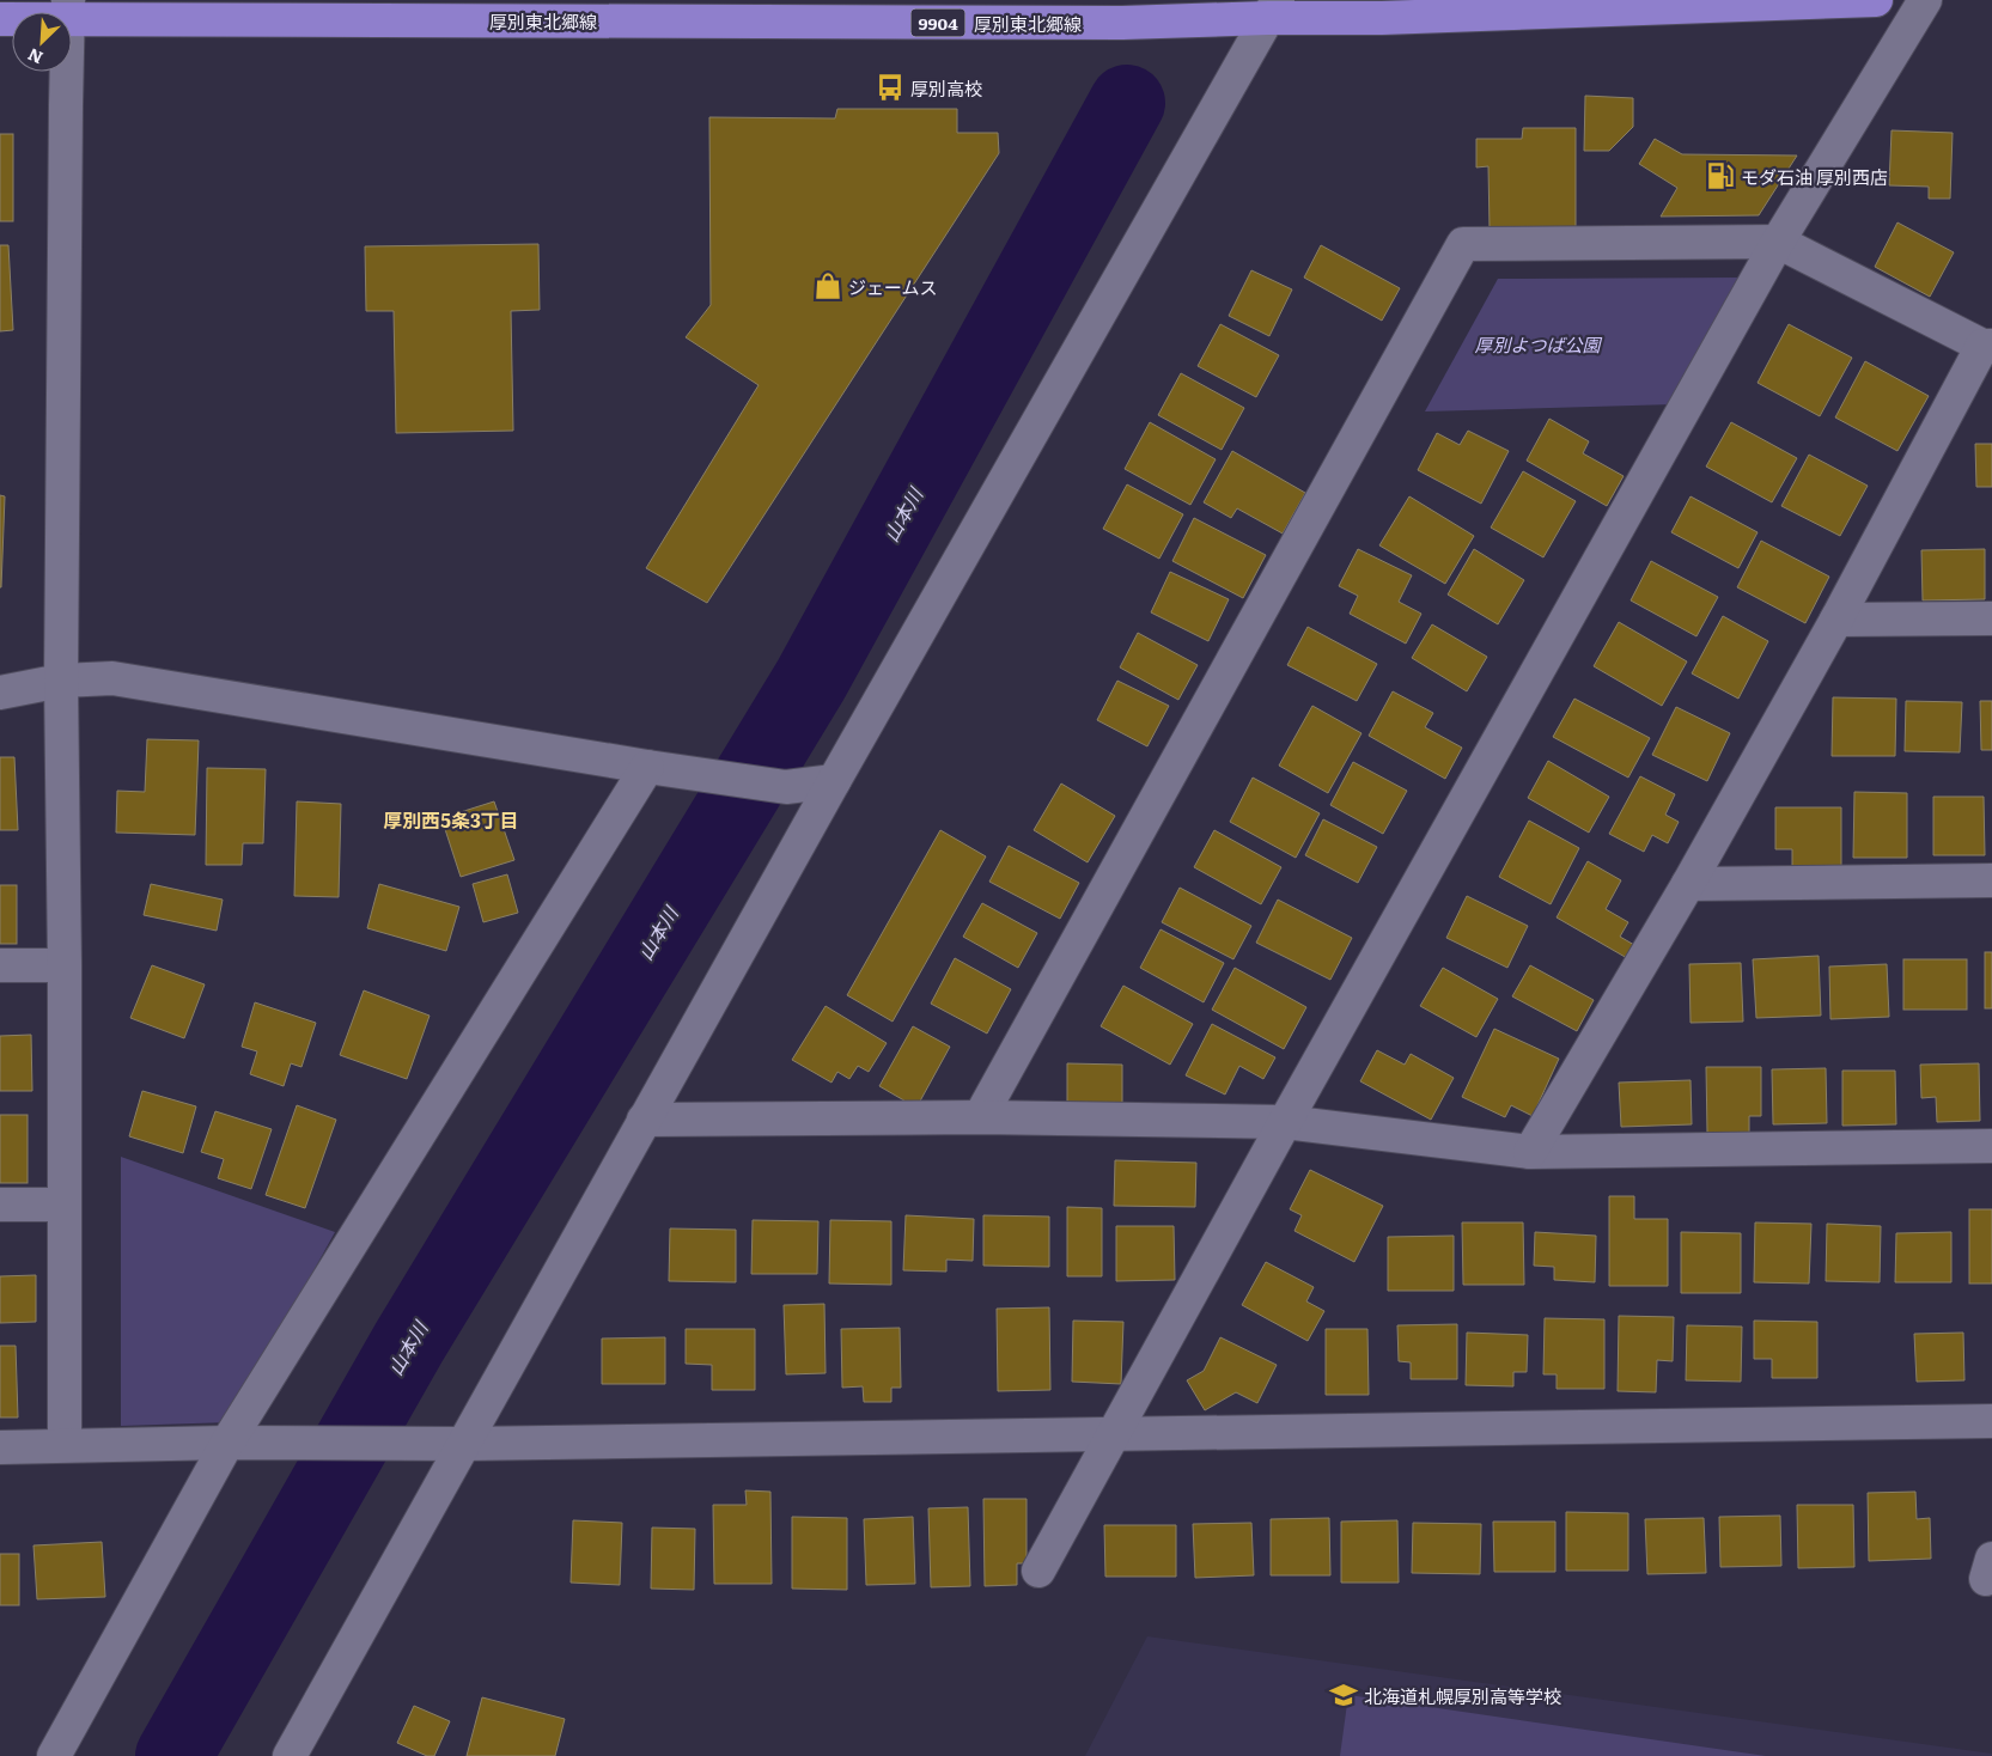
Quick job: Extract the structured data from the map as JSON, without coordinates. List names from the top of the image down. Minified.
{"streets":{"main road":["厚別東北郷線","9904"]},"districts":["厚別西5条3丁目"],"water":["山本川"],"parks":["厚別よつば公園"],"places":{"bus stop":["厚別高校"],"fuel station":["モダ石油 厚別西店"],"shop":["ジェームス"],"school or university":["北海道札幌厚別高等学校"]},"north":"bottom left"}
